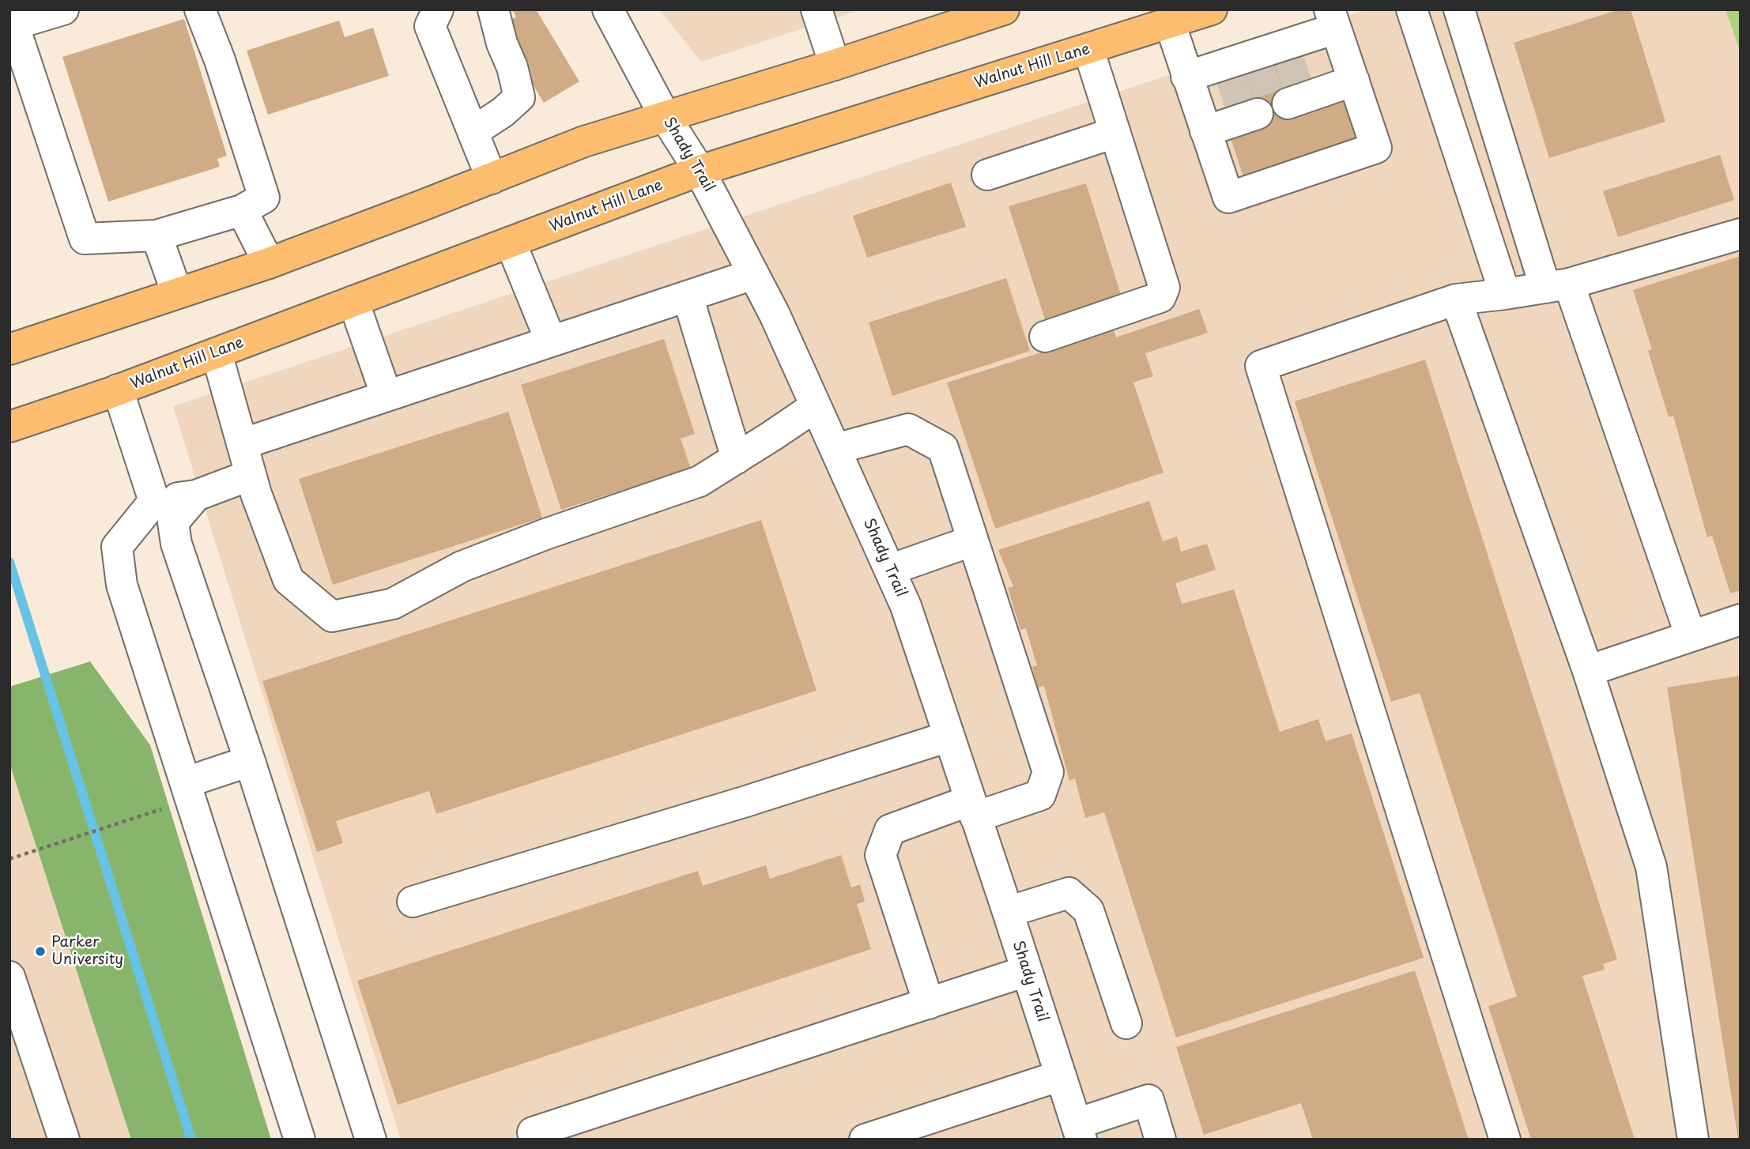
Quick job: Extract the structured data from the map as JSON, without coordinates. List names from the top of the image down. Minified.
{"streets":{"main road":["Walnut Hill Lane"],"street":["Shady Trail"]},"crossings":[["Walnut Hill Lane","Shady Trail"]],"places":["Parker University"]}
